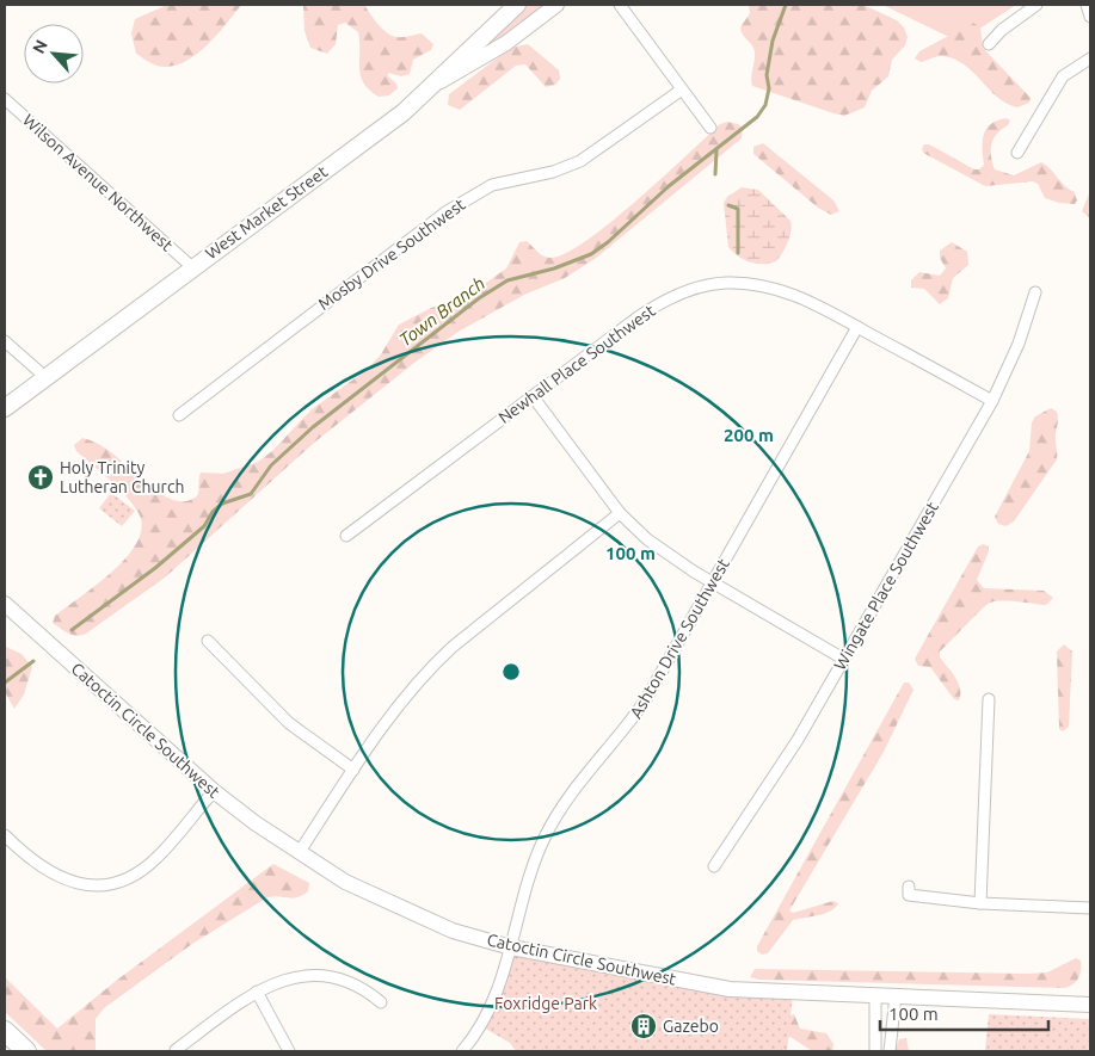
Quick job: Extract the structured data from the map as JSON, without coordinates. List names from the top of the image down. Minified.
{"streets":{"main road":["West Market Street","Catoctin Circle Southwest"],"street":["Wilson Avenue Northwest","Mosby Drive Southwest","Newhall Place Southwest","Wingate Place Southwest","Ashton Drive Southwest"]},"crossings":[["Wilson Avenue Northwest","West Market Street"],["Newhall Place Southwest","Wingate Place Southwest"],["Newhall Place Southwest","Ashton Drive Southwest"],["Ashton Drive Southwest","Catoctin Circle Southwest"]],"water":["Town Branch"],"parks":["Foxridge Park"],"places":{"church":["Holy Trinity Lutheran Church"],"building":["Gazebo"]},"scale_bar":"100 m","north":"top left","rings":["200 m","100 m"]}
